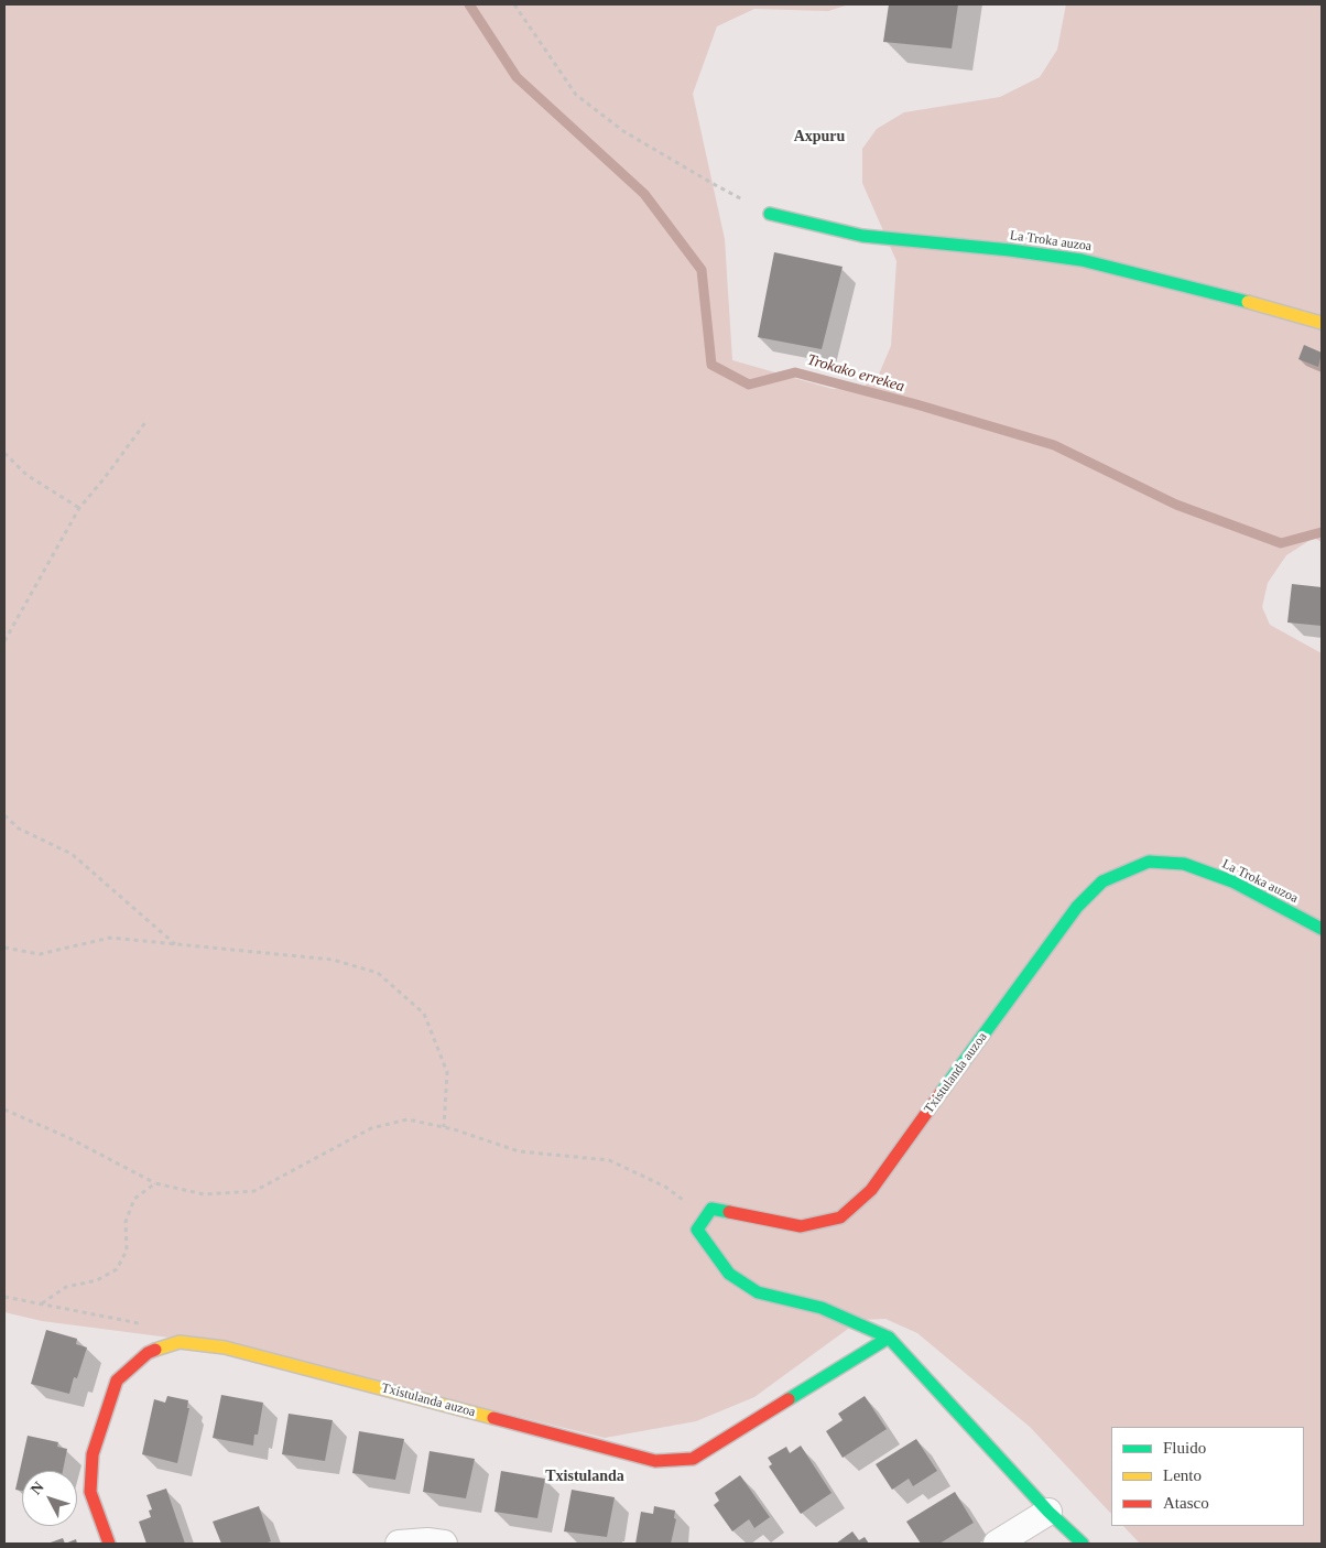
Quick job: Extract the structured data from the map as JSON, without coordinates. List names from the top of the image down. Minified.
{"streets":{"street":["La Troka auzoa","Txistulanda auzoa"]},"crossings":[["La Troka auzoa","Txistulanda auzoa"]],"districts":["Axpuru","Txistulanda"],"water":["Trokako errekea"],"legend":["Fluido","Lento","Atasco"],"north":"top left"}
